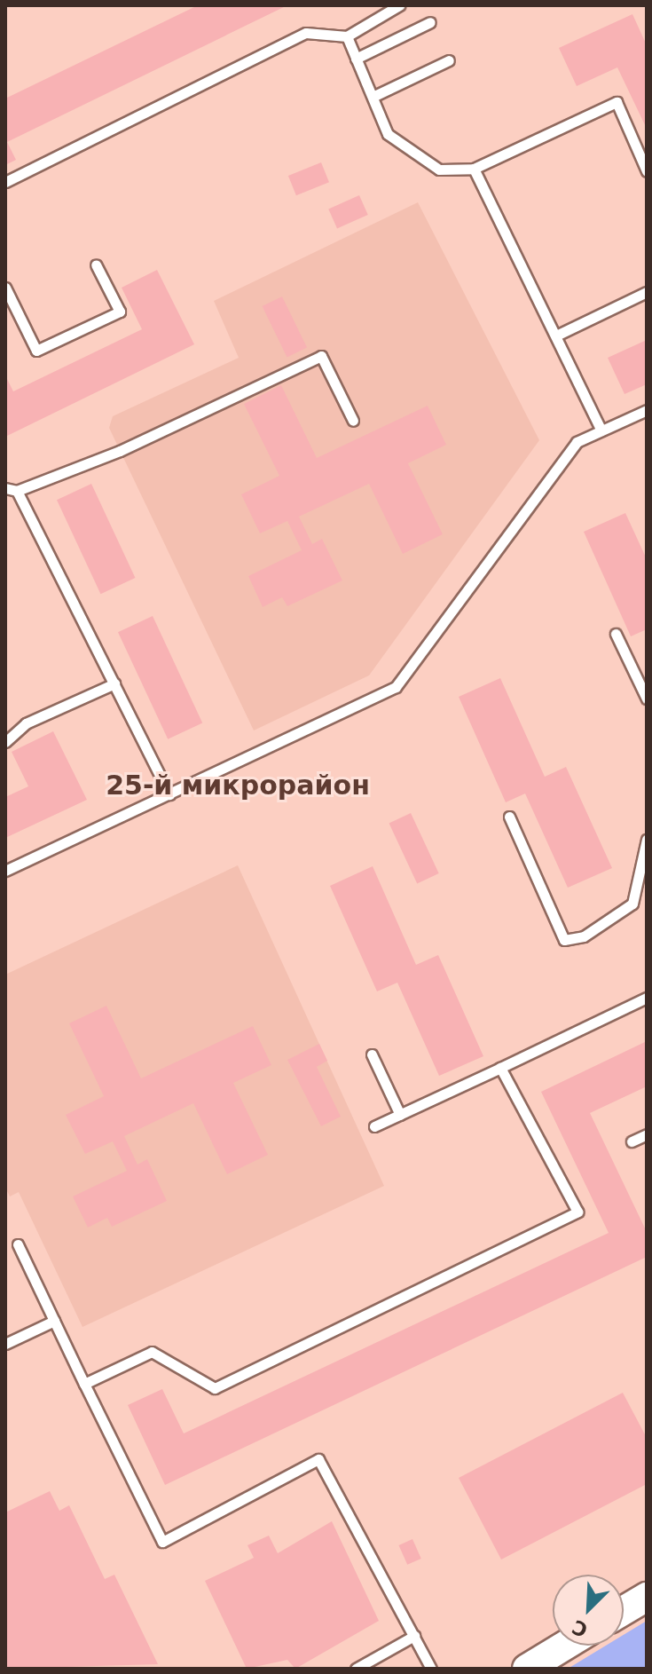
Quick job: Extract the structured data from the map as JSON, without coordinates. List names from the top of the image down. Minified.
{"districts":["25-й микрорайон"],"north":"bottom left"}
